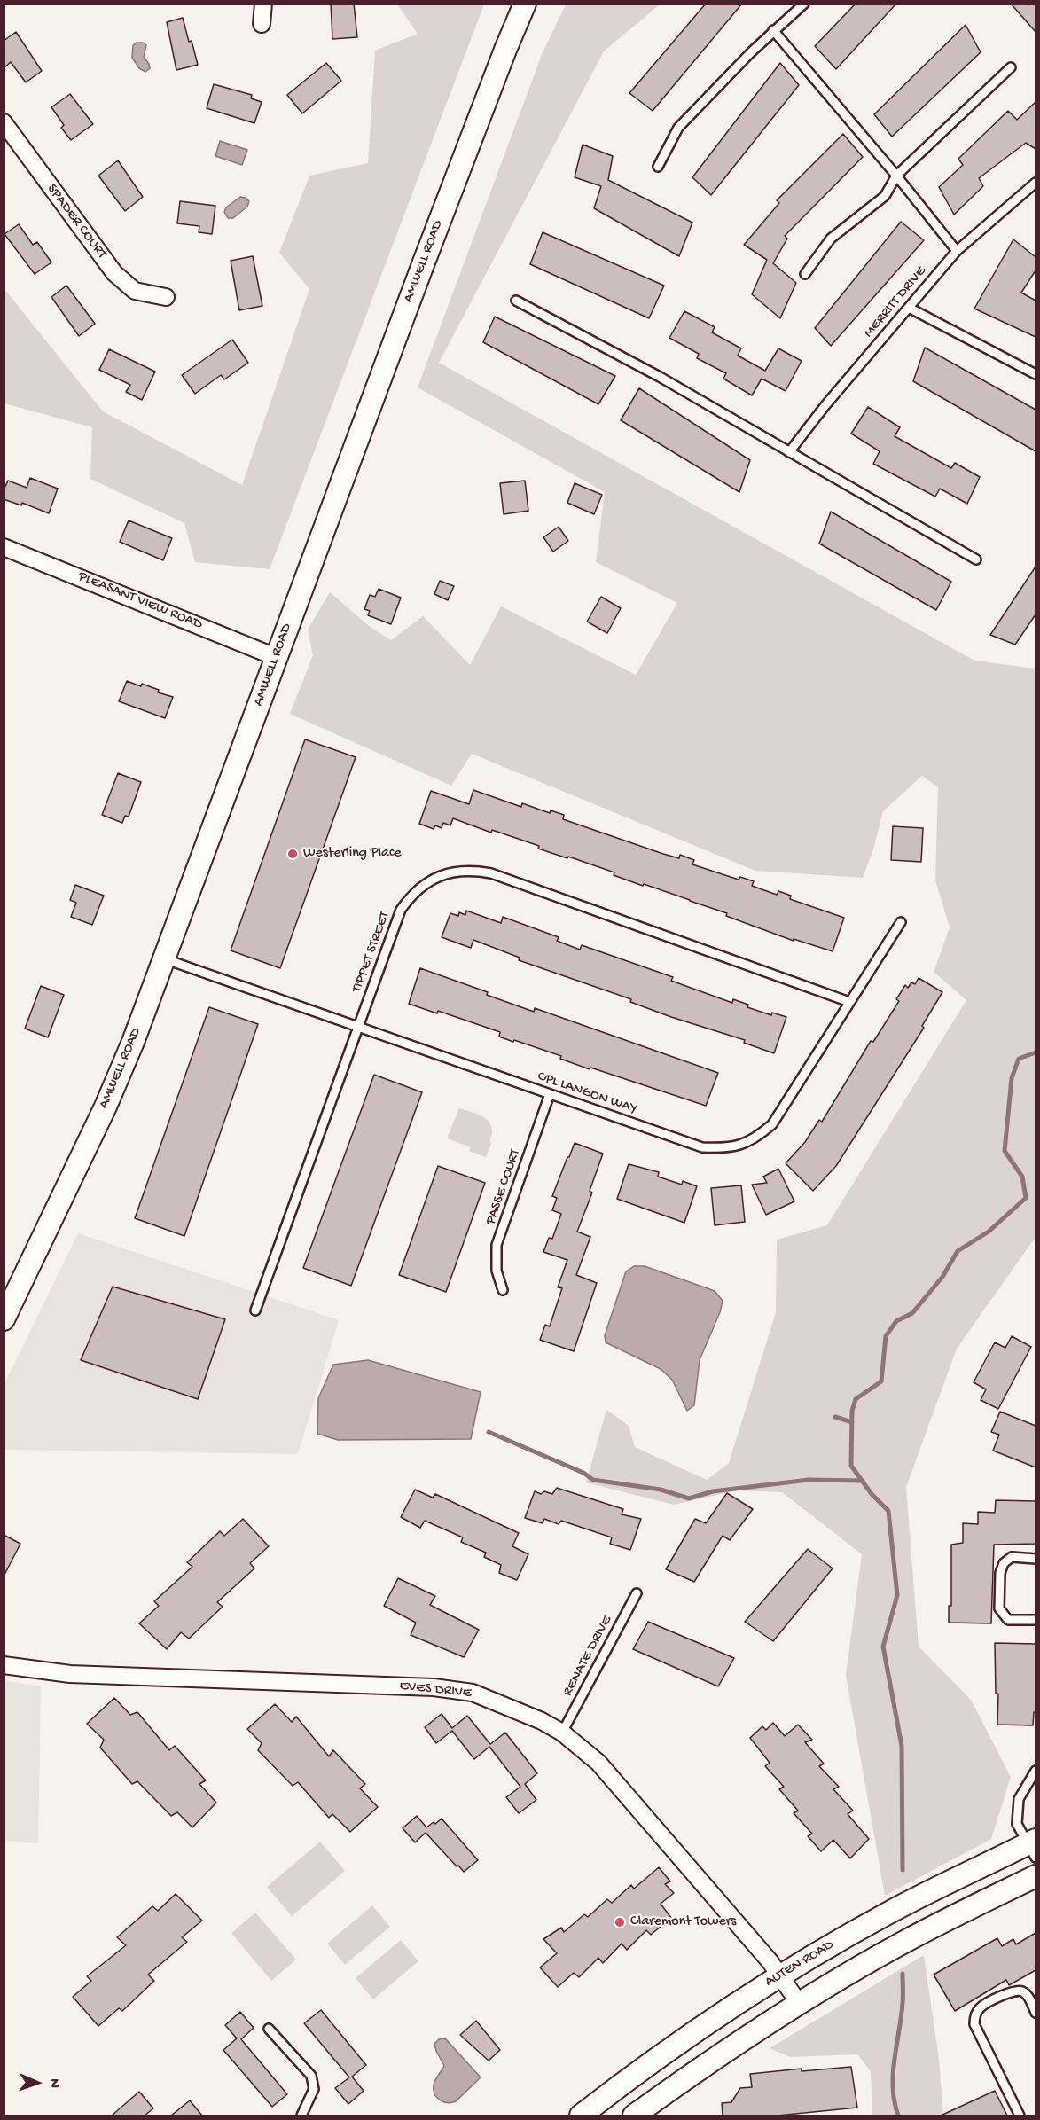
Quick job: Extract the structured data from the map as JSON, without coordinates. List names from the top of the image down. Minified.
{"streets":{"main road":["AMWELL ROAD","AUTEN ROAD"],"street":["SPADER COURT","PLEASANT VIEW ROAD","EVES DRIVE"],"lane":["MERRITT DRIVE","TIPPET STREET","CPL LANGON WAY","PASSE COURT","RENATE DRIVE"]},"crossings":[["AMWELL ROAD","PLEASANT VIEW ROAD"],["AMWELL ROAD","CPL LANGON WAY"],["TIPPET STREET","CPL LANGON WAY"],["CPL LANGON WAY","PASSE COURT"],["RENATE DRIVE","EVES DRIVE"],["EVES DRIVE","AUTEN ROAD"]],"places":["Westerling Place","Claremont Towers"],"north":"right"}
